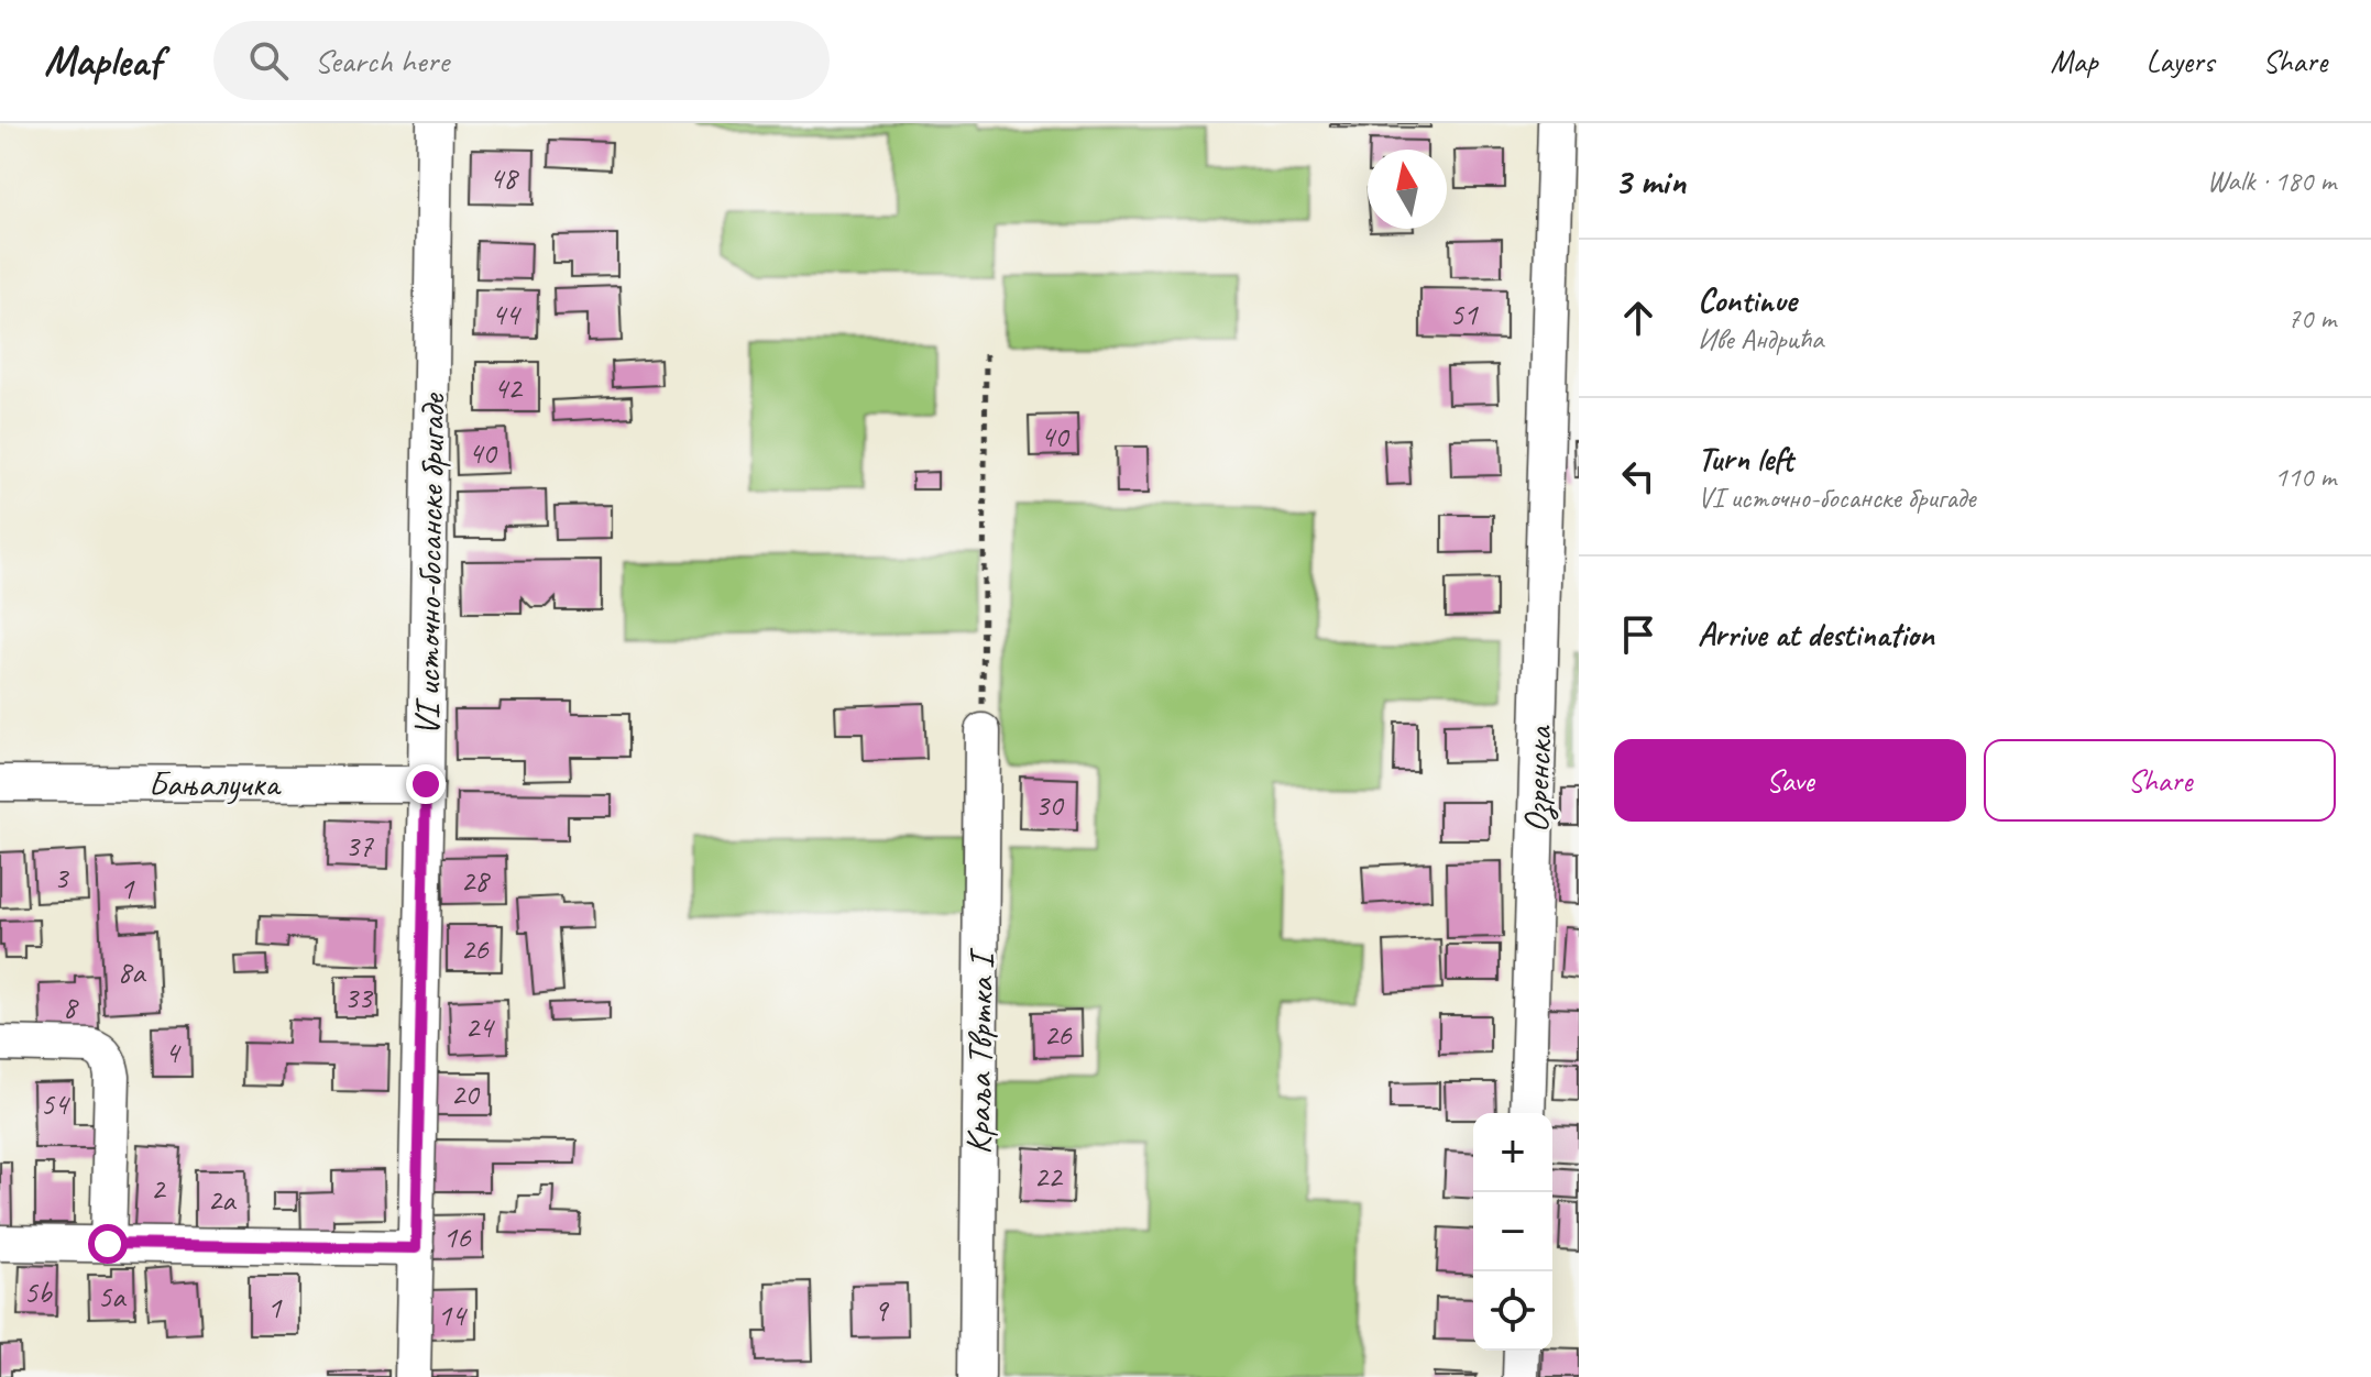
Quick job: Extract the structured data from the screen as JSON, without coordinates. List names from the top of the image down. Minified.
{"streets":{"street":["VI источно-босанске бригаде","Озренска","Бањалучка","Краља Твртка I"]},"crossings":[["VI источно-босанске бригаде","Бањалучка"]],"house_numbers":["48","44","51","42","40","40","30","37","3","28","1","26","8a","33","8","24","26","4","20","54","22","2","2a","16","5b","5a","1","9","14"],"north":"top","page":{"header":"Mapleaf","search":"Search here","nav":["Map","Layers","Share"],"heading":["3 min","Walk · 180 m"],"list":[["Continue","Иве Андрића","70 m"],["Turn left","VI источно-босанске бригаде","110 m"],"Arrive at destination"],"buttons":["Save","Share"],"map_buttons":["+","−"]}}
